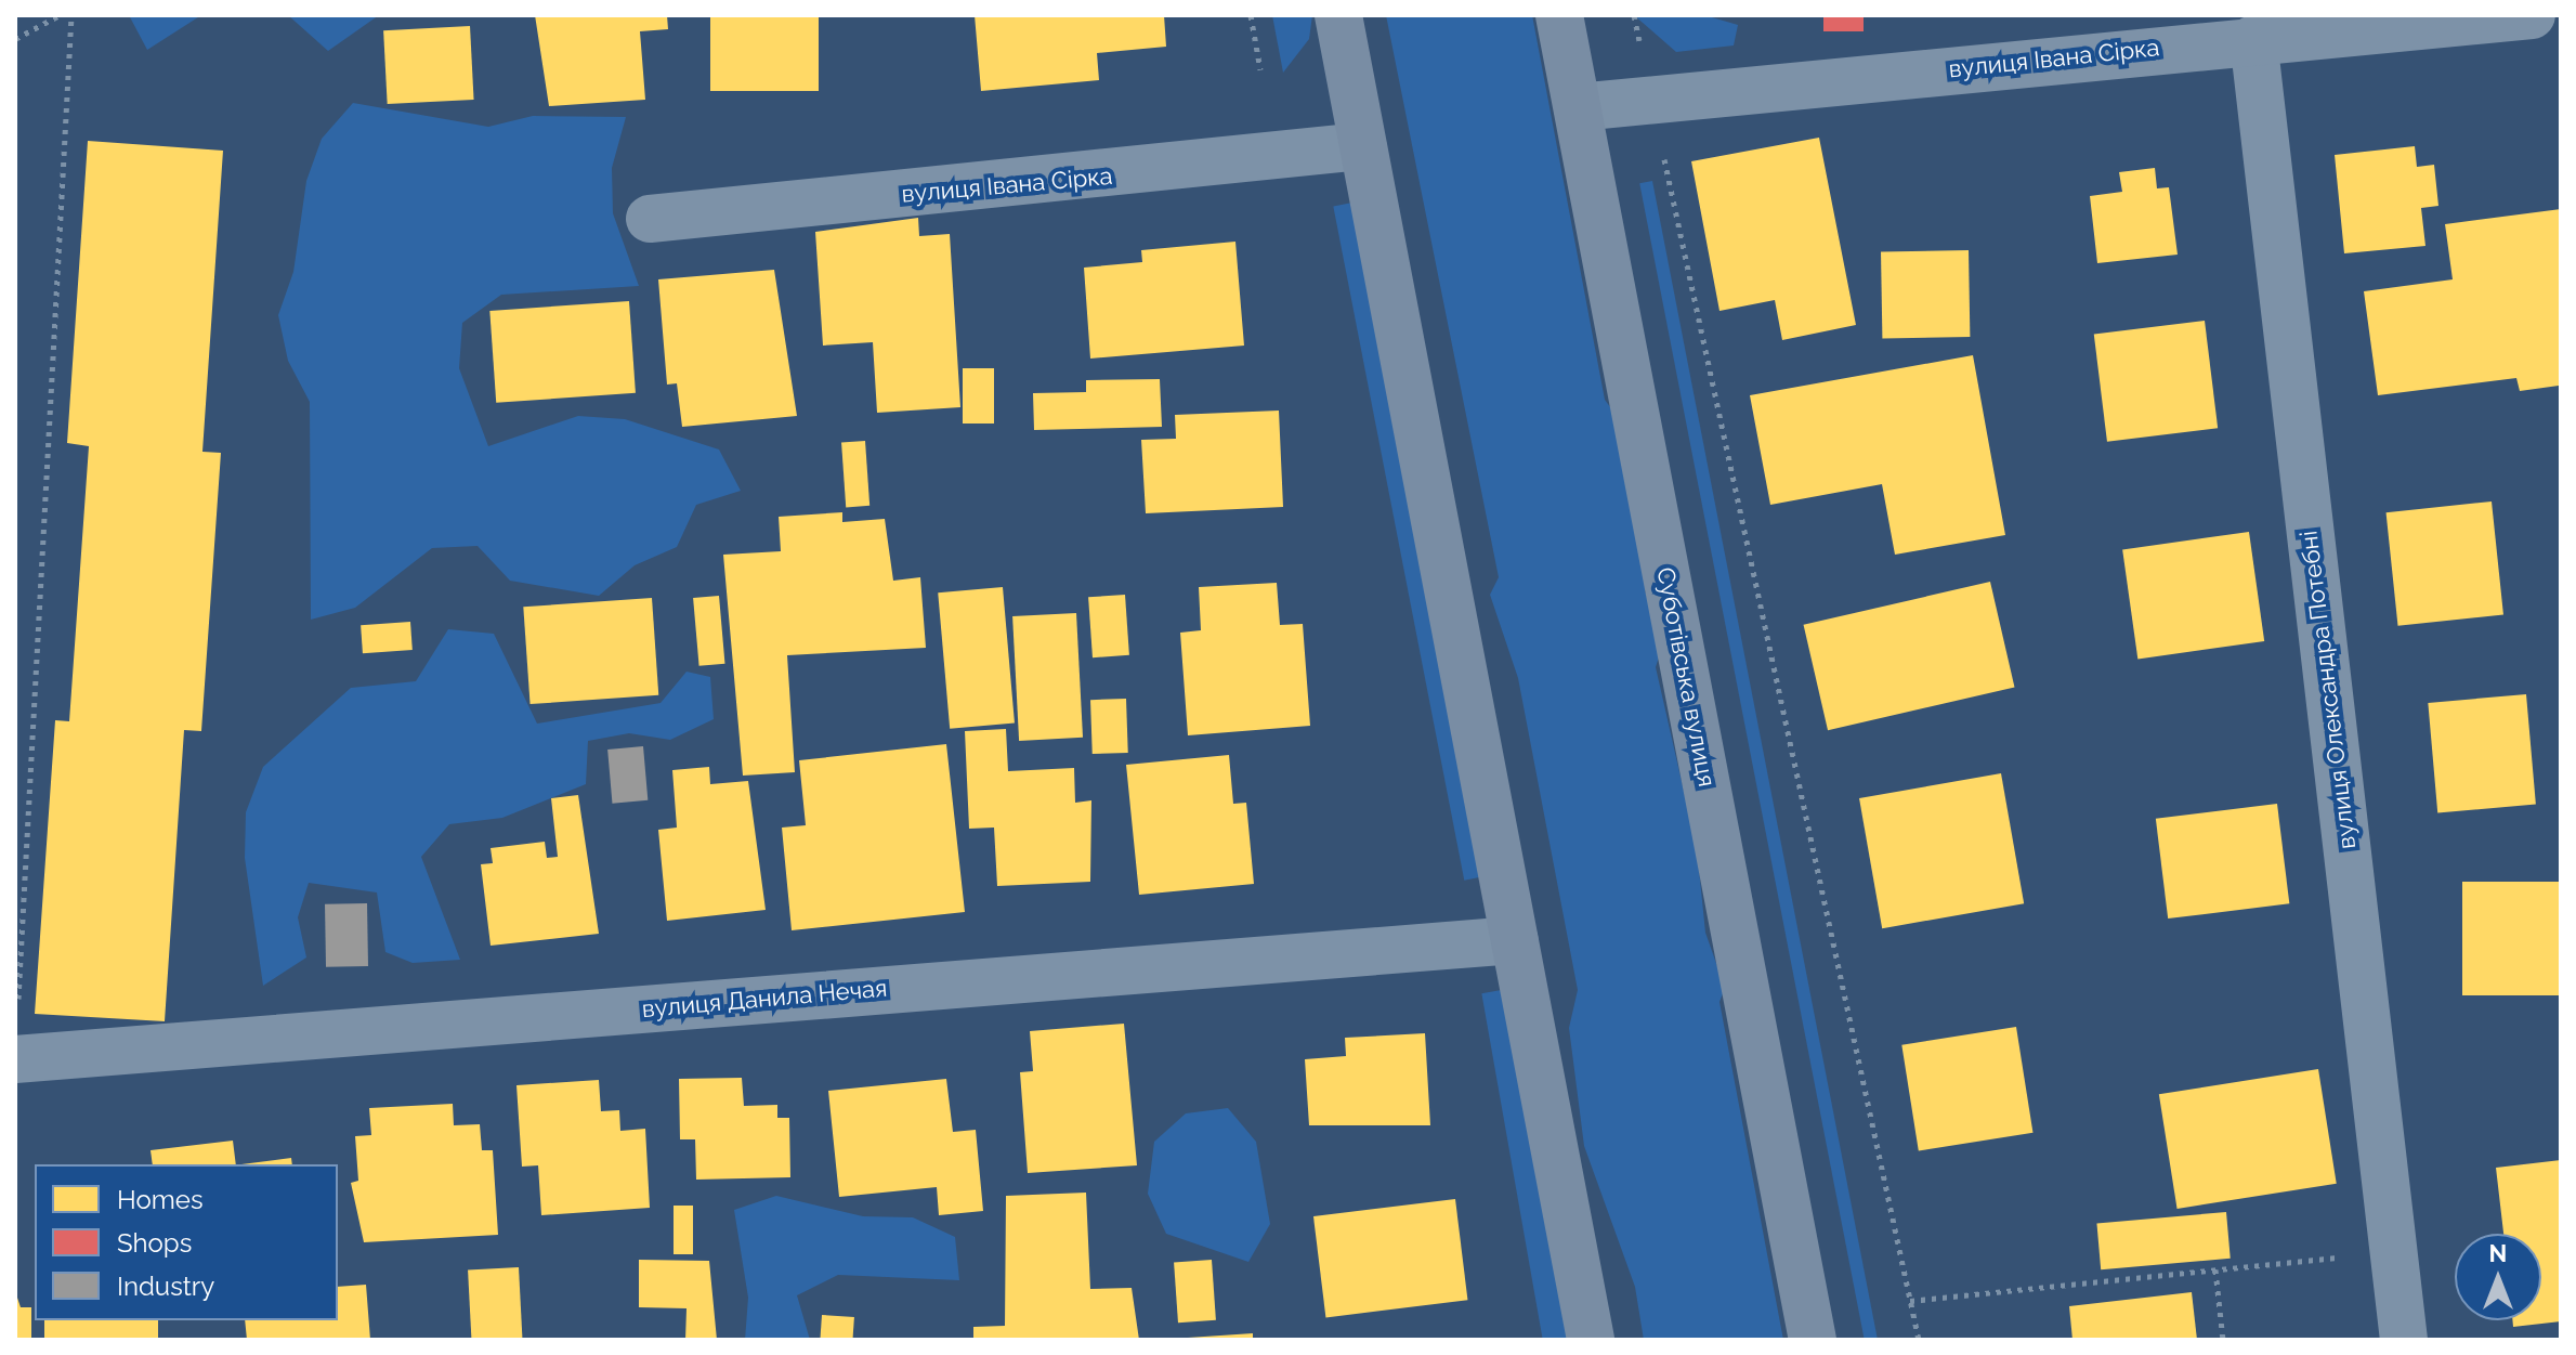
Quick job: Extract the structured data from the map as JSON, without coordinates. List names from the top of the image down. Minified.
{"streets":{"street":["вулиця Івана Сірка","Суботівська вулиця","вулиця Олександра Потебні","вулиця Данила Нечая"]},"crossings":[["вулиця Івана Сірка","Суботівська вулиця"],["вулиця Івана Сірка","вулиця Олександра Потебні"]],"legend":["Homes","Shops","Industry"],"north":"top"}
